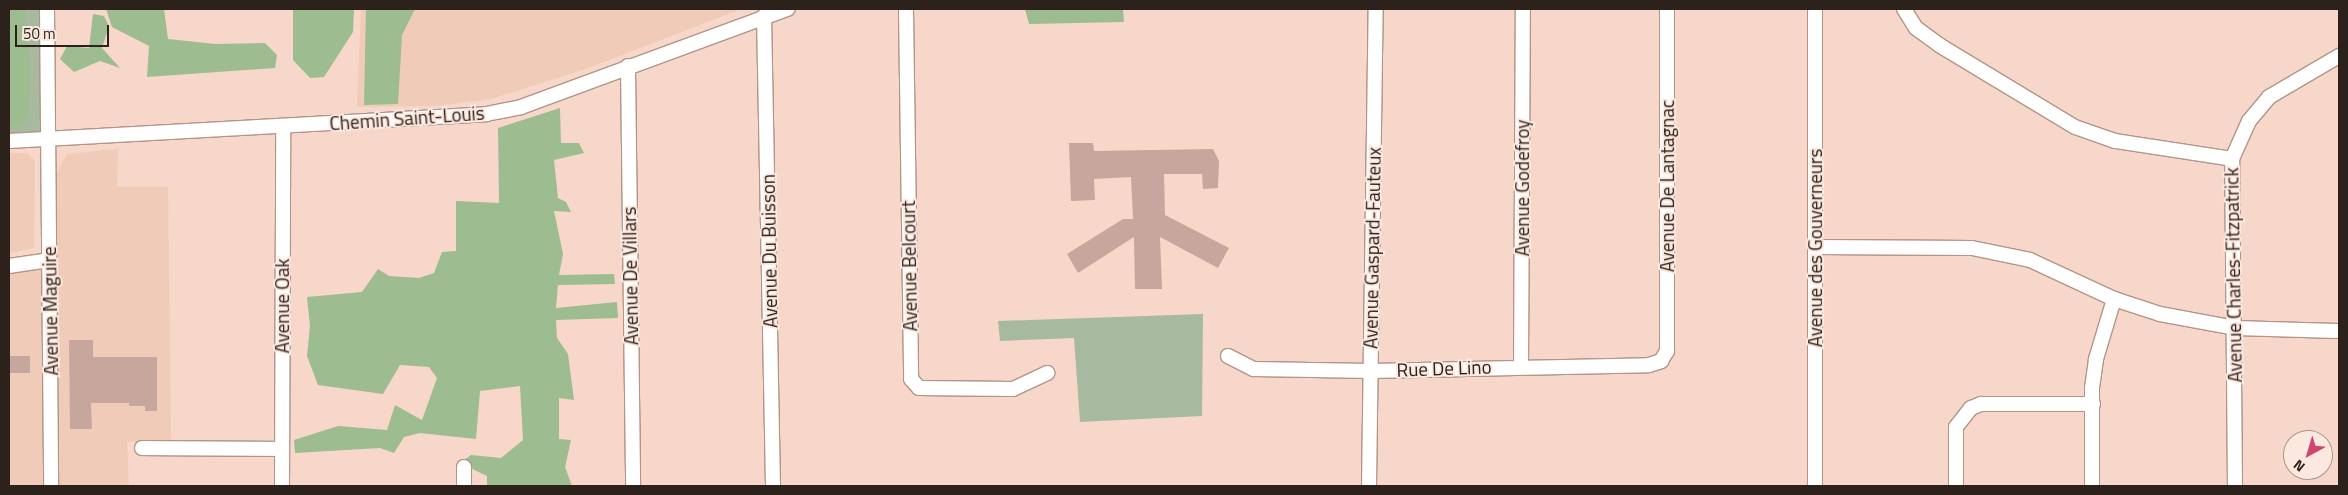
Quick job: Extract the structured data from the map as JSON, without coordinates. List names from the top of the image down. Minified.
{"streets":{"street":["Chemin Saint-Louis","Avenue De Lantagnac","Avenue Godefroy","Avenue Gaspard-Fauteux","Avenue des Gouverneurs","Avenue Du Buisson","Avenue Belcourt","Avenue Charles-Fitzpatrick","Avenue De Villars","Avenue Oak","Avenue Maguire","Rue De Lino"]},"crossings":[["Chemin Saint-Louis","Avenue Du Buisson"],["Chemin Saint-Louis","Avenue De Villars"],["Chemin Saint-Louis","Avenue Oak"],["Chemin Saint-Louis","Avenue Maguire"],["Avenue De Lantagnac","Rue De Lino"],["Avenue Godefroy","Rue De Lino"],["Avenue Gaspard-Fauteux","Rue De Lino"]],"scale_bar":"50 m","north":"bottom left"}
